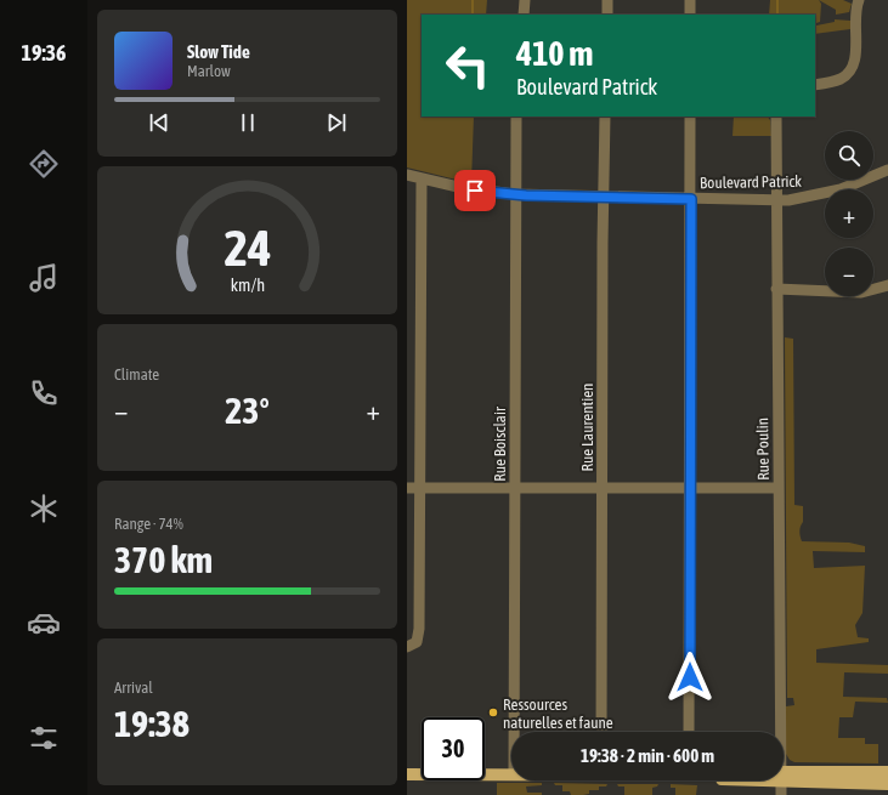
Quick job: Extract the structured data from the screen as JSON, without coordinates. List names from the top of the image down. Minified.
{"streets":{"street":["Boulevard Patrick","Rue Laurentien","Rue Boisclair","Rue Poulin"]},"crossings":[["Boulevard Patrick","Rue Laurentien"],["Boulevard Patrick","Rue Boisclair"],["Boulevard Patrick","Rue Poulin"]],"places":["Ressources naturelles et faune"],"page":{"tabs":"19:36","turn":["410 m","Boulevard Patrick"],"song":["Slow Tide","Marlow"],"map_buttons":["+","−"],"tile":["Climate",["Range · 74%","370 km"],["Arrival","19:38"]],"heat":["−","23°","+"],"limit":"30","trip":"19:38 · 2 min · 600 m","gauge":["24","km/h"]}}
